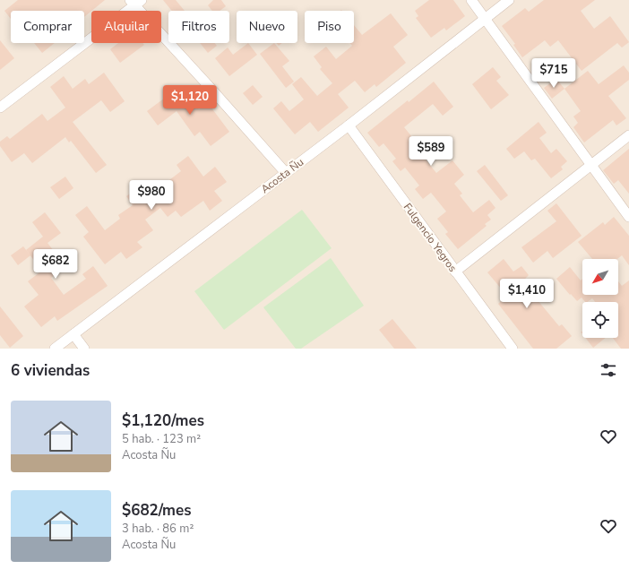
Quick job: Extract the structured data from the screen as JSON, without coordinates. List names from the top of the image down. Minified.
{"streets":{"street":["Acosta Ñu","Fulgencio Yegros"]},"crossings":[["Acosta Ñu","Fulgencio Yegros"]],"north":"bottom left","page":{"chip":["Comprar","Alquilar","Filtros","Nuevo","Piso"],"price":["$715","$1,120","$589","$980","$682","$1,410"],"heading":"6 viviendas","list":[{"name":"$1,120/mes","note":"5 hab. · 123 m² · Acosta Ñu"},{"name":"$682/mes","note":"3 hab. · 86 m² · Acosta Ñu"}]}}
